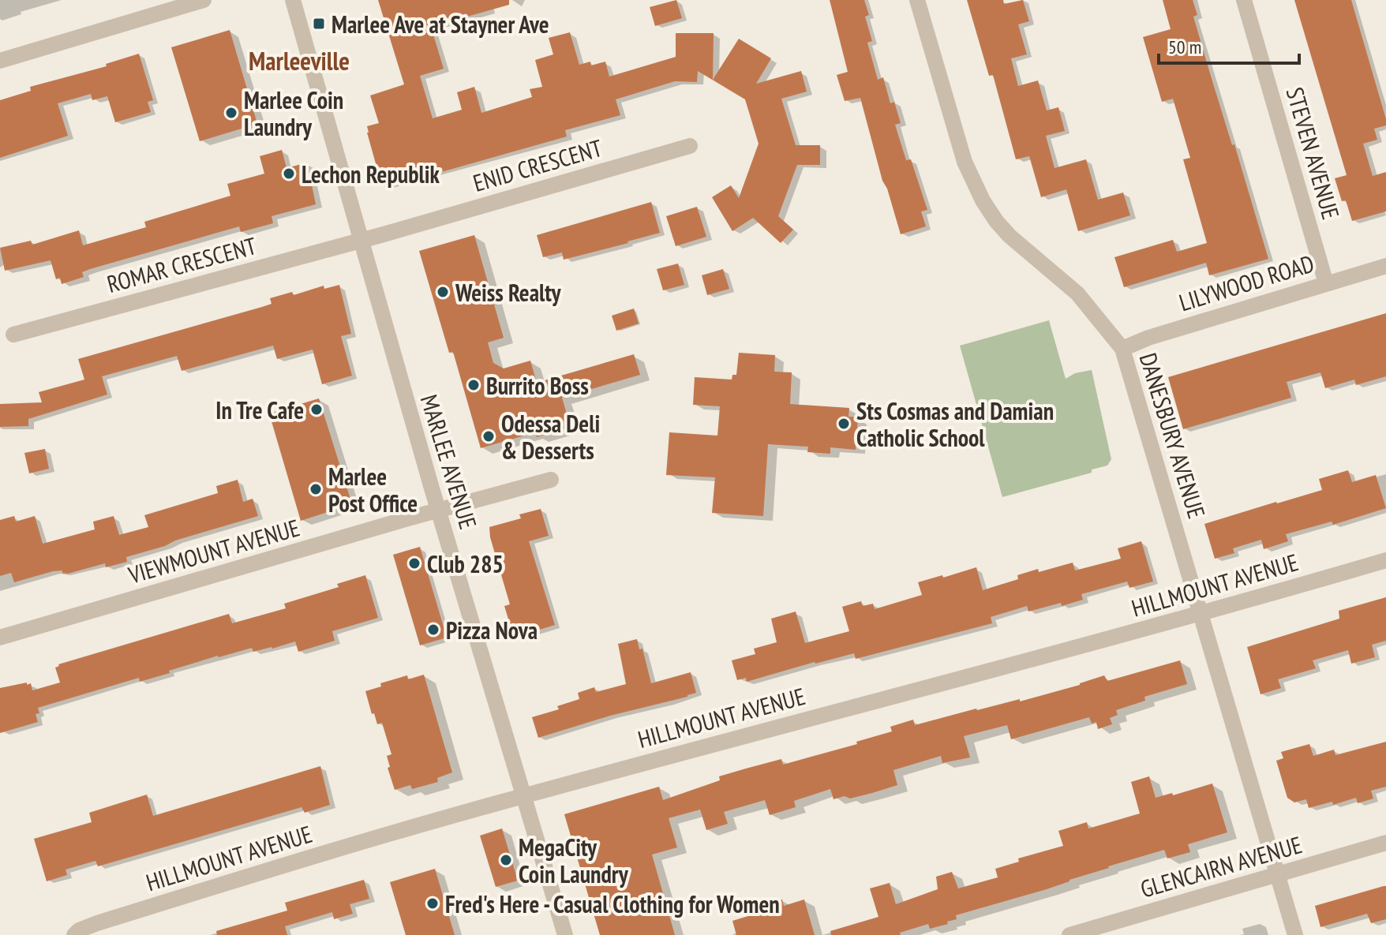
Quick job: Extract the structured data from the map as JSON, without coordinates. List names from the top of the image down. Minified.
{"streets":{"street":["STEVEN AVENUE","ENID CRESCENT","ROMAR CRESCENT","LILYWOOD ROAD","DANESBURY AVENUE","MARLEE AVENUE","VIEWMOUNT AVENUE","HILLMOUNT AVENUE","GLENCAIRN AVENUE"]},"crossings":[["STEVEN AVENUE","LILYWOOD ROAD"],["ENID CRESCENT","ROMAR CRESCENT"],["ENID CRESCENT","MARLEE AVENUE"],["ROMAR CRESCENT","MARLEE AVENUE"],["LILYWOOD ROAD","DANESBURY AVENUE"],["DANESBURY AVENUE","HILLMOUNT AVENUE"],["DANESBURY AVENUE","GLENCAIRN AVENUE"],["MARLEE AVENUE","VIEWMOUNT AVENUE"],["MARLEE AVENUE","HILLMOUNT AVENUE"]],"districts":["Marleeville"],"places":{"transit":["Marlee Ave at Stayner Ave"],"other":["Marlee Coin Laundry","Lechon Republik","Weiss Realty","Burrito Boss","In Tre Cafe","Sts Cosmas and Damian Catholic School","Odessa Deli & Desserts","Marlee Post Office","Club 285","Pizza Nova","MegaCity Coin Laundry","Fred's Here - Casual Clothing for Women"]},"scale_bar":"50 m"}
